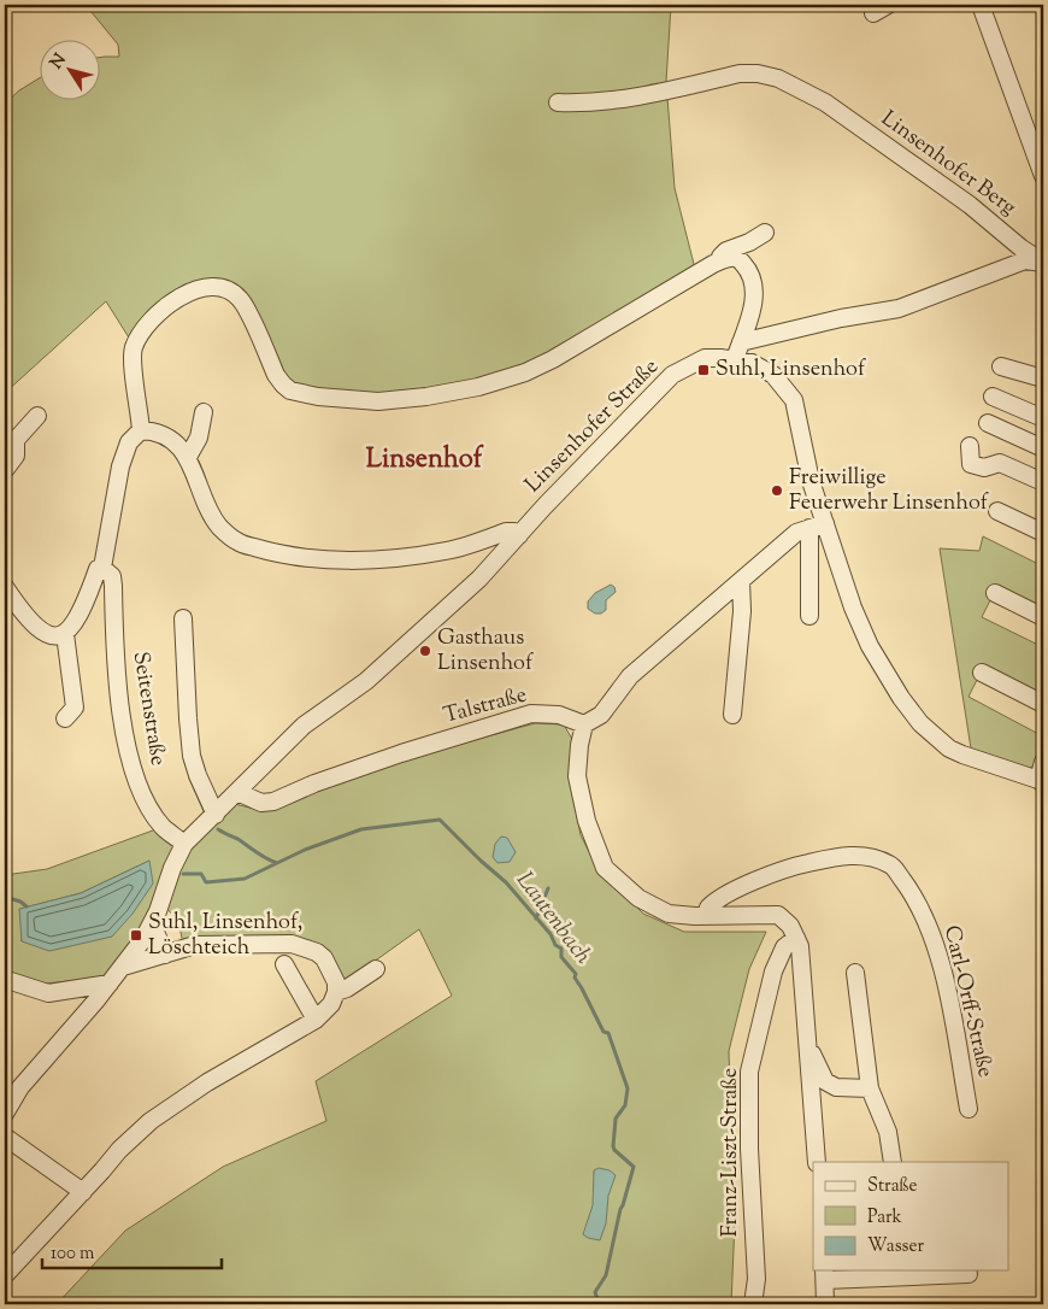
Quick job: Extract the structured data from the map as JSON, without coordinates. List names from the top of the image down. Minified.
{"streets":{"street":["Linsenhofer Berg","Linsenhofer Straße","Talstraße","Seitenstraße","Carl-Orff-Straße","Franz-Liszt-Straße"]},"crossings":[["Linsenhofer Straße","Talstraße"],["Linsenhofer Straße","Seitenstraße"]],"districts":["Linsenhof"],"water":["Lautenbach"],"places":{"transit":["Suhl, Linsenhof","Suhl, Linsenhof, Löschteich"],"other":["Freiwillige Feuerwehr Linsenhof","Gasthaus Linsenhof"]},"legend":["Straße","Park","Wasser"],"scale_bar":"100 m","north":"top left"}
